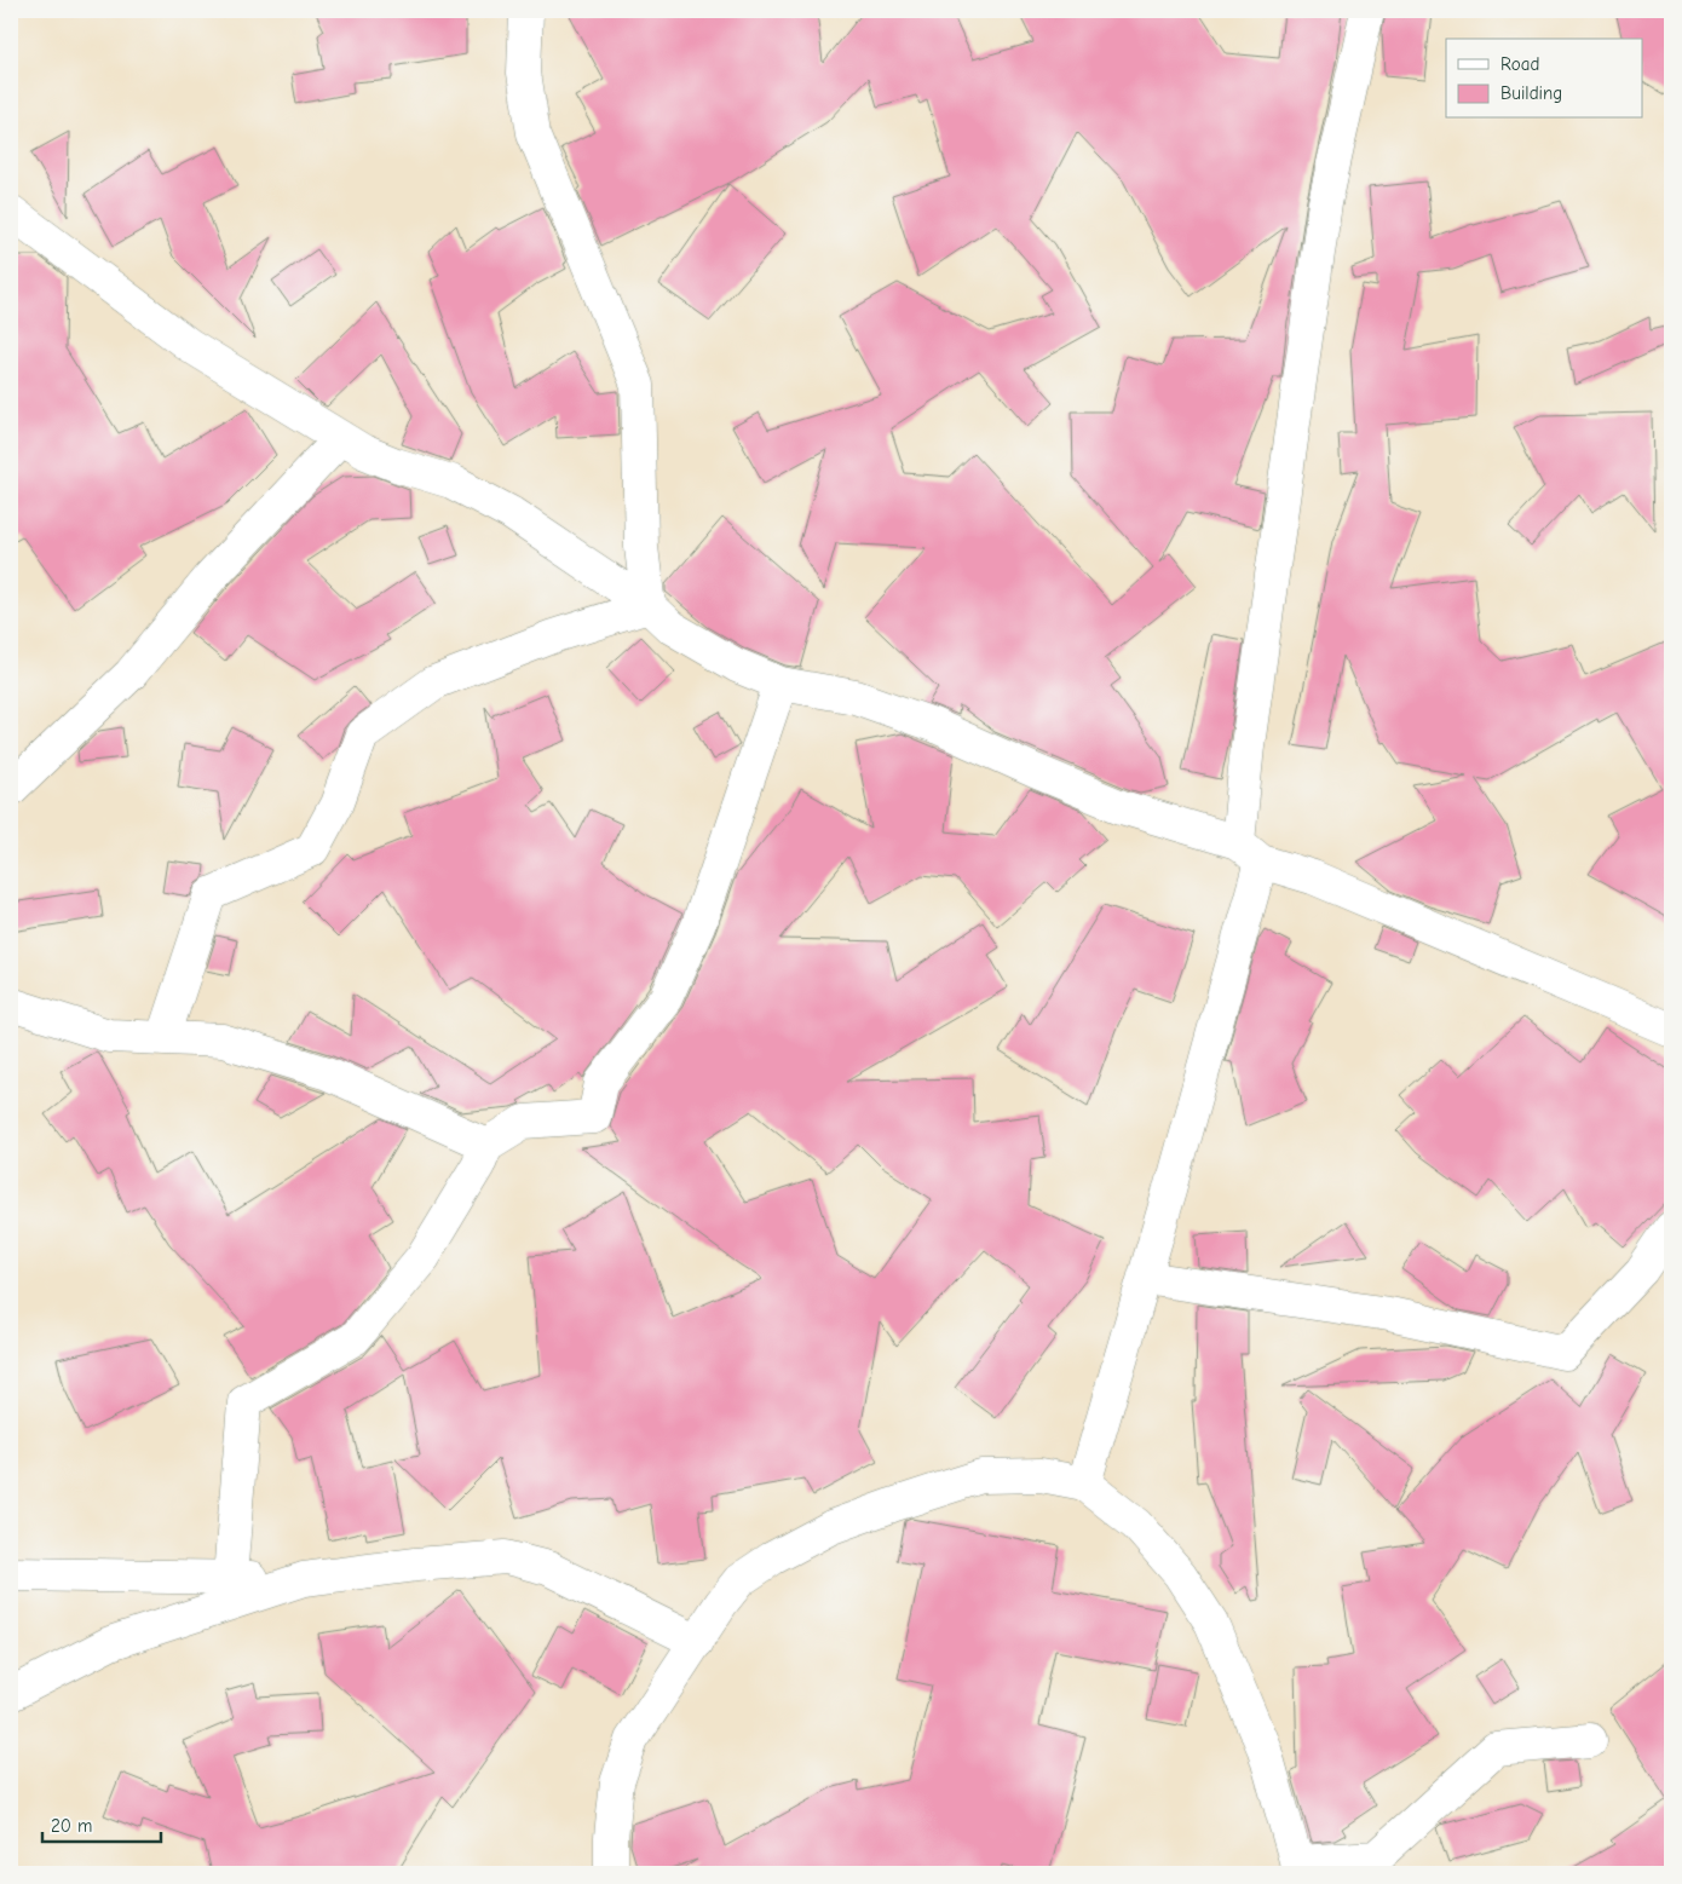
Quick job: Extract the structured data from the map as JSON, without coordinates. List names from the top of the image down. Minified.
{"legend":["Road","Building"],"scale_bar":"20 m"}
